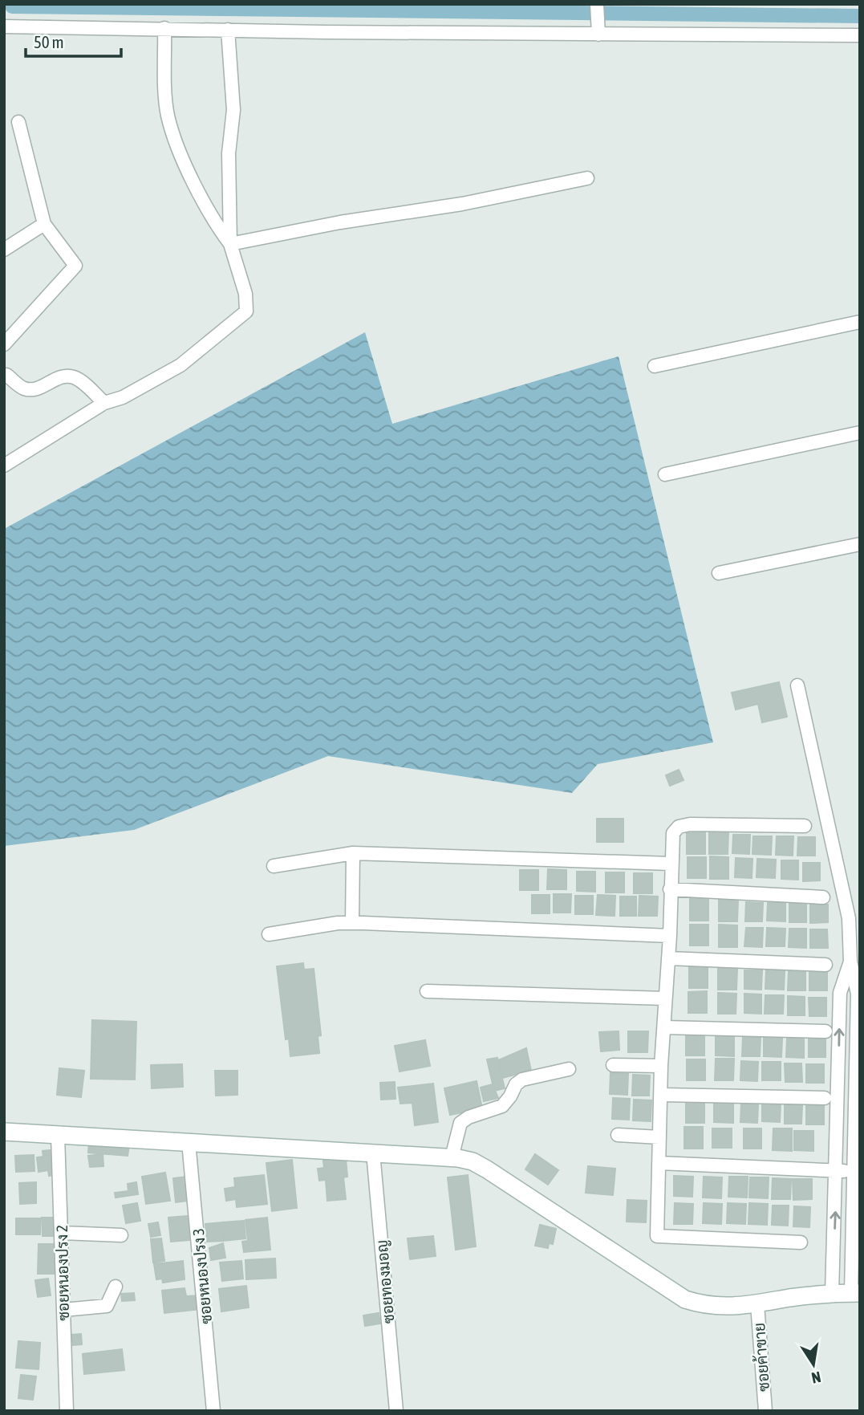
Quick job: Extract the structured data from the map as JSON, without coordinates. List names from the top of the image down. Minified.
{"streets":{"street":["ซอยหนองปรง 2","ซอยหนองปรง 3","ซอยทองมอญ","ซอยค้าขาย"]},"scale_bar":"50 m","north":"bottom"}
